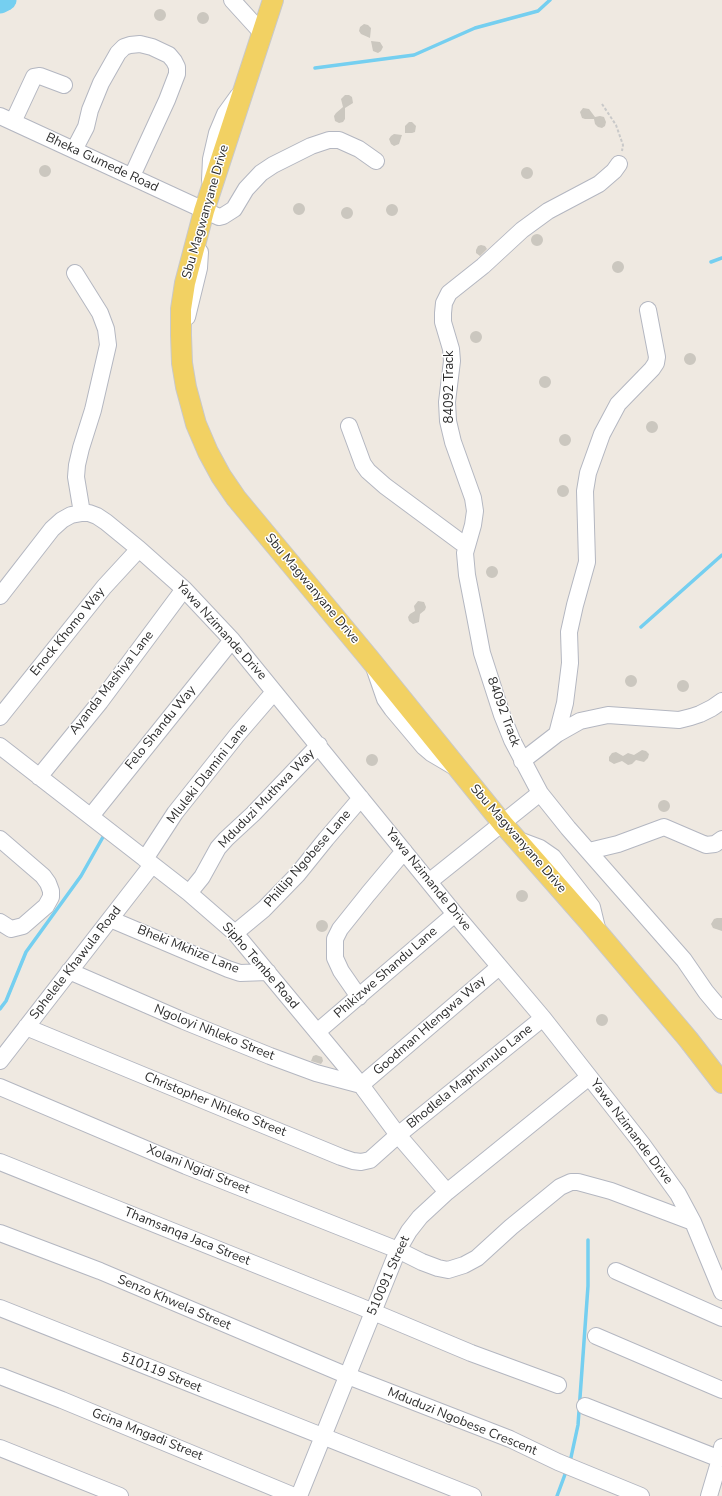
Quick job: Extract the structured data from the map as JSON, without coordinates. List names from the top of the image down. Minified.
{"streets":{"main road":["Sbu Magwanyane Drive"],"street":["Bheka Gumede Road","84092 Track","Yawa Nzimande Drive","Enock Khomo Way","Ayanda Mashiya Lane","Felo Shandu Way","Mluleki Dlamini Lane","Mduduzi Muthwa Way","Phillip Ngobese Lane","Bheki Mkhize Lane","Sphelele Khawula Road","Sipho Tembe Road","Phikizwe Shandu Lane","Goodman Hlengwa Way","Ngoloyi Nhleko Street","Bhodlela Maphumulo Lane","Christopher Nhleko Street","Xolani Ngidi Street","Thamsanqa Jaca Street","510091 Street","Senzo Khwela Street","510119 Street","Mduduzi Ngobese Crescent","Gcina Mngadi Street"]},"crossings":[["Bheka Gumede Road","Sbu Magwanyane Drive"],["Yawa Nzimande Drive","Enock Khomo Way"],["Yawa Nzimande Drive","Ayanda Mashiya Lane"],["Yawa Nzimande Drive","Felo Shandu Way"],["Yawa Nzimande Drive","Mluleki Dlamini Lane"],["Yawa Nzimande Drive","Mduduzi Muthwa Way"],["Yawa Nzimande Drive","Phillip Ngobese Lane"],["Yawa Nzimande Drive","Phikizwe Shandu Lane"],["Yawa Nzimande Drive","Goodman Hlengwa Way"],["Yawa Nzimande Drive","Bhodlela Maphumulo Lane"],["Yawa Nzimande Drive","Xolani Ngidi Street"],["Yawa Nzimande Drive","510091 Street"],["Ayanda Mashiya Lane","Sipho Tembe Road"],["Felo Shandu Way","Sipho Tembe Road"],["Mluleki Dlamini Lane","Sphelele Khawula Road"],["Mluleki Dlamini Lane","Sipho Tembe Road"],["Mduduzi Muthwa Way","Sipho Tembe Road"],["Phillip Ngobese Lane","Sipho Tembe Road"],["Bheki Mkhize Lane","Sphelele Khawula Road"],["Bheki Mkhize Lane","Sipho Tembe Road"],["Sphelele Khawula Road","Sipho Tembe Road"],["Sphelele Khawula Road","Ngoloyi Nhleko Street"],["Sphelele Khawula Road","Christopher Nhleko Street"],["Sipho Tembe Road","Phikizwe Shandu Lane"],["Sipho Tembe Road","Goodman Hlengwa Way"],["Sipho Tembe Road","Ngoloyi Nhleko Street"],["Sipho Tembe Road","Bhodlela Maphumulo Lane"],["Sipho Tembe Road","Christopher Nhleko Street"],["Sipho Tembe Road","510091 Street"],["Goodman Hlengwa Way","Ngoloyi Nhleko Street"],["Bhodlela Maphumulo Lane","Christopher Nhleko Street"],["Xolani Ngidi Street","510091 Street"],["Thamsanqa Jaca Street","510091 Street"],["510091 Street","Senzo Khwela Street"],["510091 Street","510119 Street"],["510091 Street","Mduduzi Ngobese Crescent"],["Senzo Khwela Street","Mduduzi Ngobese Crescent"]]}
